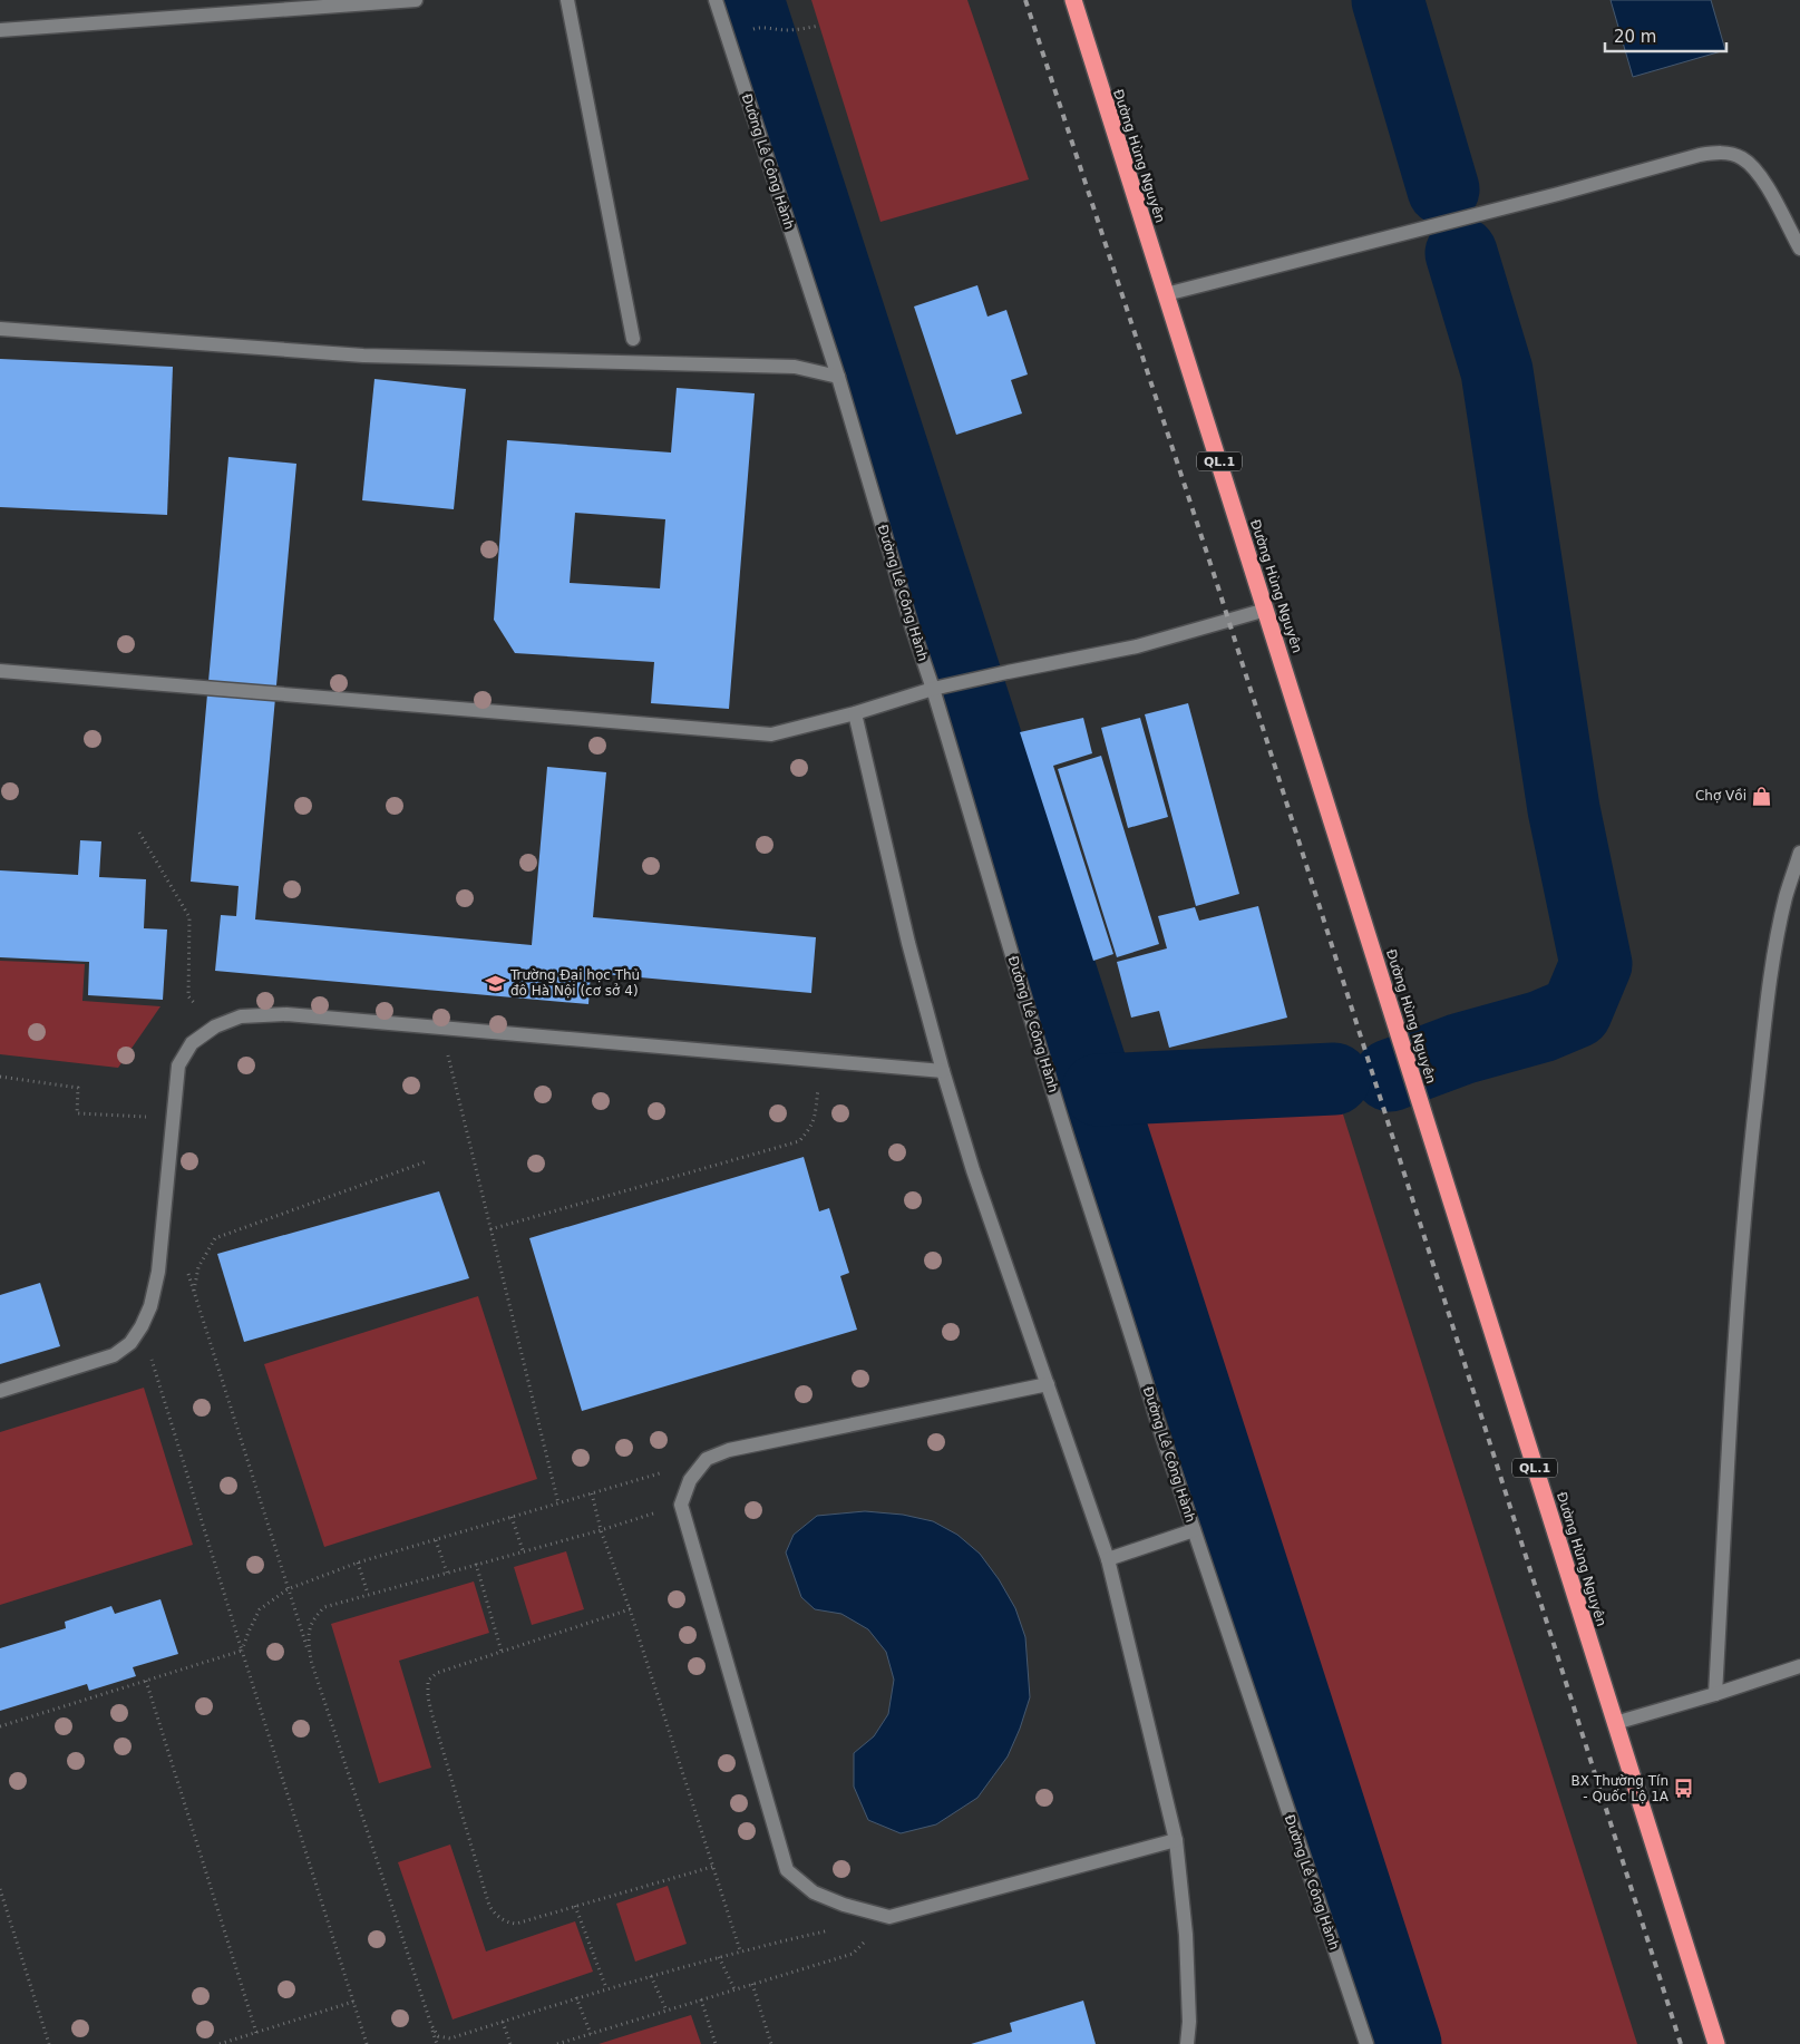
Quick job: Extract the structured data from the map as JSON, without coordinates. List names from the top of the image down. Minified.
{"streets":{"highway":["Đường Hùng Nguyên","QL.1"],"street":["Đường Lê Công Hành"]},"places":{"shop":["Chợ Vồi"],"school or university":["Trường Đại học Thủ đô Hà Nội (cơ sở 4)"],"bus stop":["BX Thường Tín - Quốc Lộ 1A"]},"scale_bar":"20 m"}
